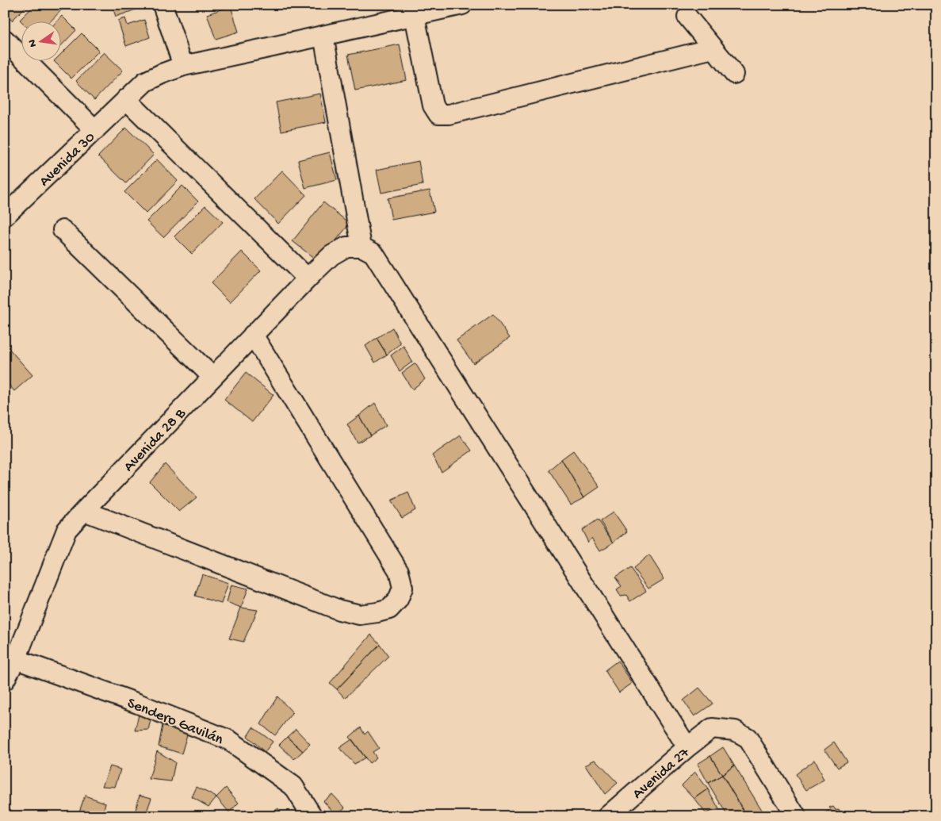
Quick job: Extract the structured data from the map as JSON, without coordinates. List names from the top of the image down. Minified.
{"streets":{"street":["Avenida 30","Avenida 28 B","Sendero Gavilán","Avenida 27"]},"crossings":[["Avenida 28 B","Sendero Gavilán"]],"north":"left"}
